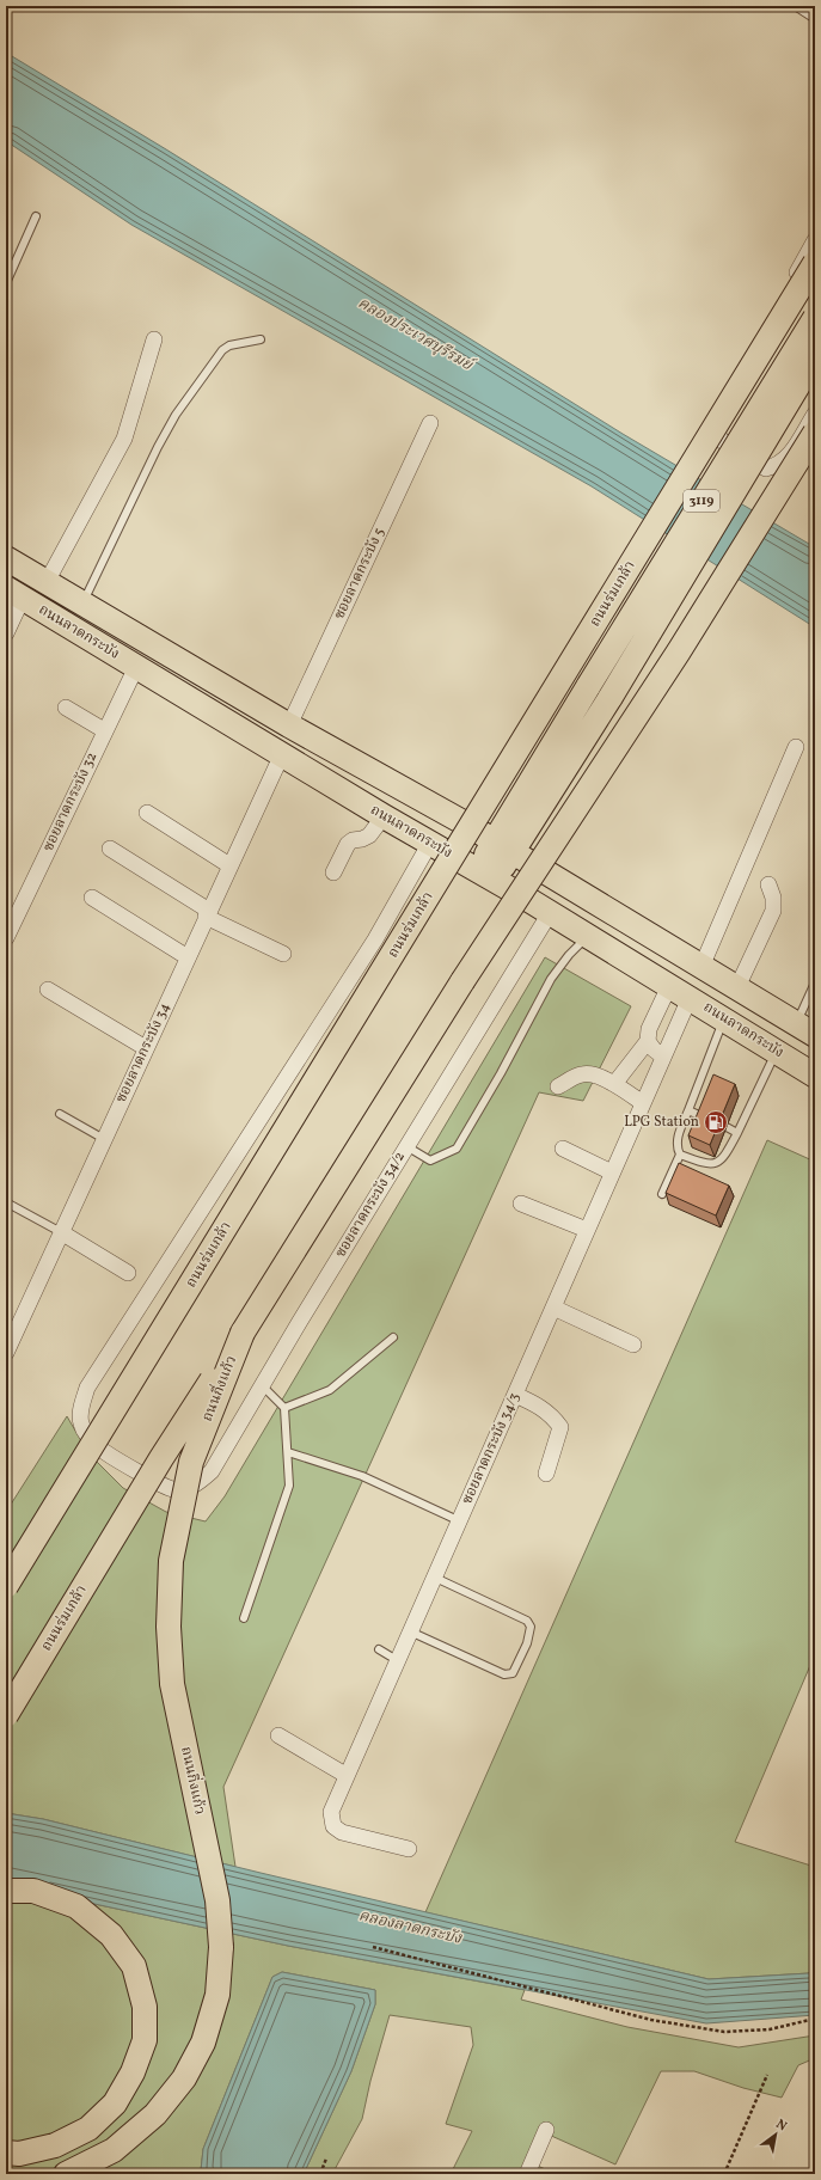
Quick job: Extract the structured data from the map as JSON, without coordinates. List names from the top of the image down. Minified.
{"streets":{"main road":["3119","ถนนร่มเกล้า","ถนนลาดกระบัง","ถนนกิ่งแก้ว"],"street":["ซอยลาดกระบัง 5","ซอยลาดกระบัง 32","ซอยลาดกระบัง 34","ซอยลาดกระบัง 34/2","ซอยลาดกระบัง 34/3"]},"crossings":[["3119","ถนนร่มเกล้า"],["3119","ถนนลาดกระบัง"],["ซอยลาดกระบัง 5","ถนนลาดกระบัง"],["ถนนร่มเกล้า","ถนนลาดกระบัง"],["ถนนร่มเกล้า","ถนนกิ่งแก้ว"],["ถนนลาดกระบัง","ซอยลาดกระบัง 32"],["ถนนลาดกระบัง","ซอยลาดกระบัง 34"],["ถนนลาดกระบัง","ซอยลาดกระบัง 34/2"],["ถนนลาดกระบัง","ซอยลาดกระบัง 34/3"]],"water":["คลองประเวศบุรีรมย์","คลองลาดกระบัง"],"places":{"fuel station":["LPG Station"]},"north":"top right"}
